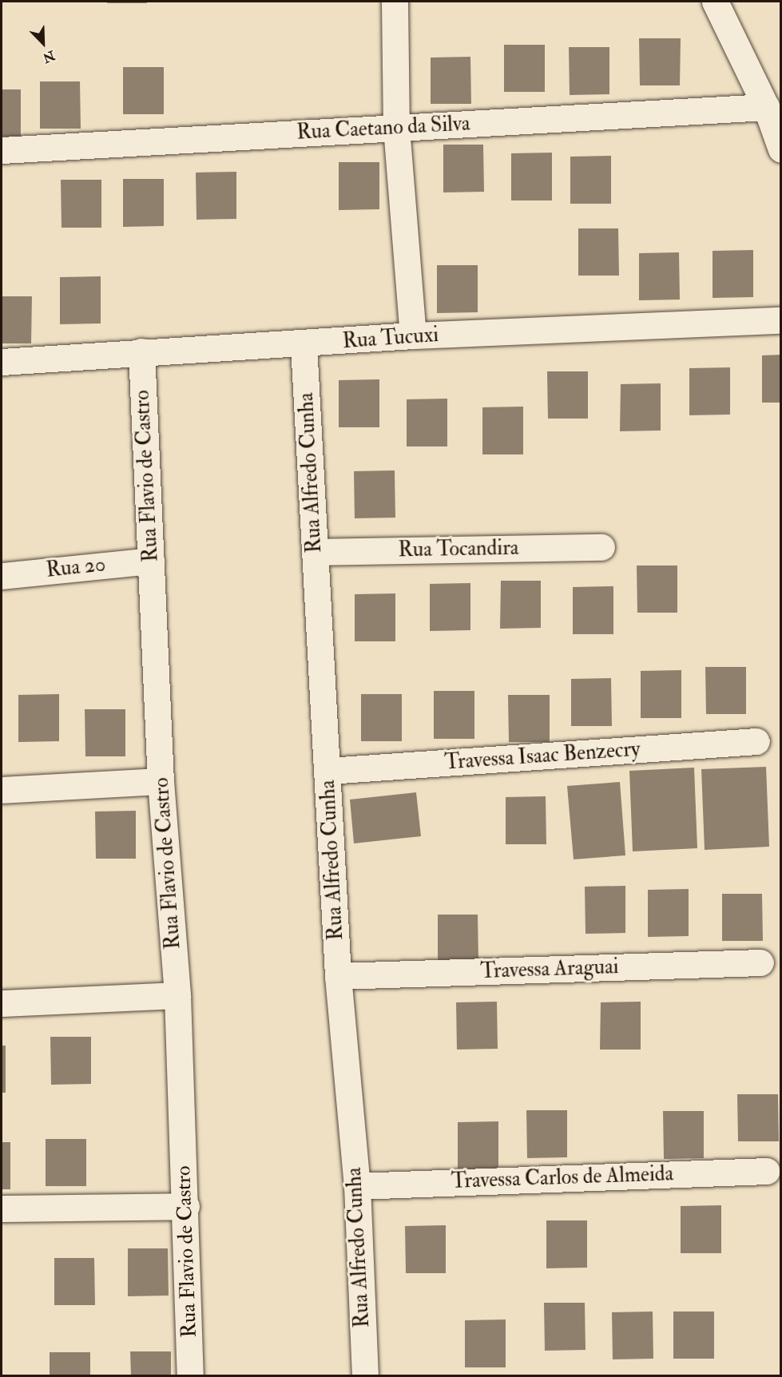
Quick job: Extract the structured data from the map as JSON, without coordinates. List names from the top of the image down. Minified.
{"streets":{"street":["Rua Caetano da Silva","Rua Tucuxi","Rua Alfredo Cunha","Rua Flavio de Castro","Rua Tocandira","Rua 20","Travessa Isaac Benzecry","Travessa Araguai","Travessa Carlos de Almeida"]},"crossings":[["Rua Tucuxi","Rua Alfredo Cunha"],["Rua Tucuxi","Rua Flavio de Castro"],["Rua Alfredo Cunha","Rua Tocandira"],["Rua Alfredo Cunha","Travessa Isaac Benzecry"],["Rua Alfredo Cunha","Travessa Araguai"],["Rua Alfredo Cunha","Travessa Carlos de Almeida"],["Rua Flavio de Castro","Rua 20"]],"north":"bottom right"}
